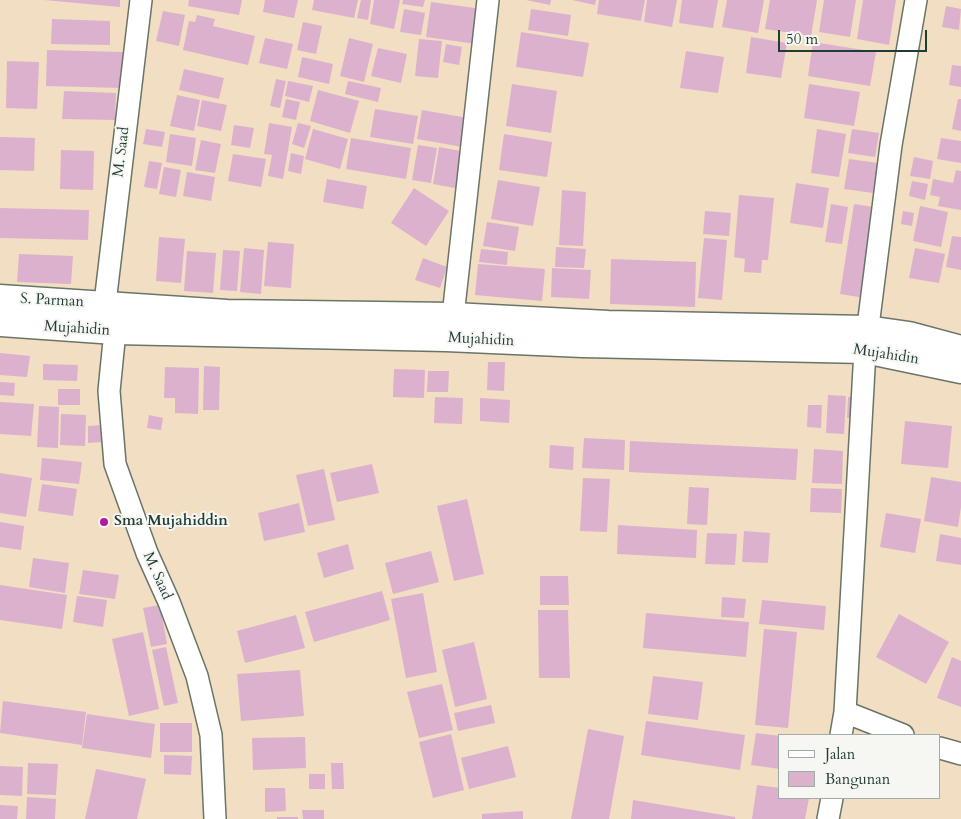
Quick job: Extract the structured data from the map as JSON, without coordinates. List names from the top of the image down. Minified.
{"streets":{"main road":["S. Parman","Mujahidin"],"street":["M. Saad"]},"crossings":[["M. Saad","S. Parman"],["M. Saad","Mujahidin"],["S. Parman","Mujahidin"]],"places":["Sma Mujahiddin"],"legend":["Jalan","Bangunan"],"scale_bar":"50 m"}
